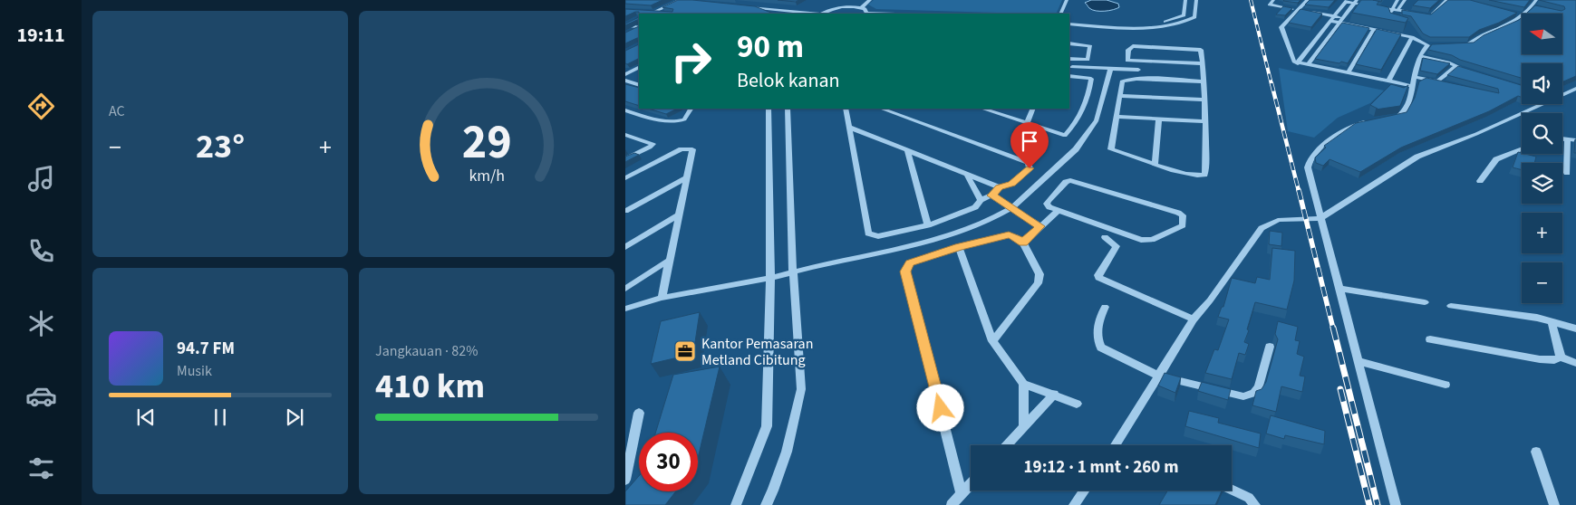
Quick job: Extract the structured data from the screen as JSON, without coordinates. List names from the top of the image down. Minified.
{"places":{"office":["Kantor Pemasaran Metland Cibitung"]},"north":"left","page":{"tabs":"19:11","tile":["AC",["Jangkauan · 82%","410 km"]],"map_buttons":["+","−"],"turn":["90 m","Belok kanan"],"heat":["−","23°","+"],"song":["94.7 FM","Musik"],"limit":"30","trip":"19:12 · 1 mnt · 260 m","gauge":["29","km/h"]}}
